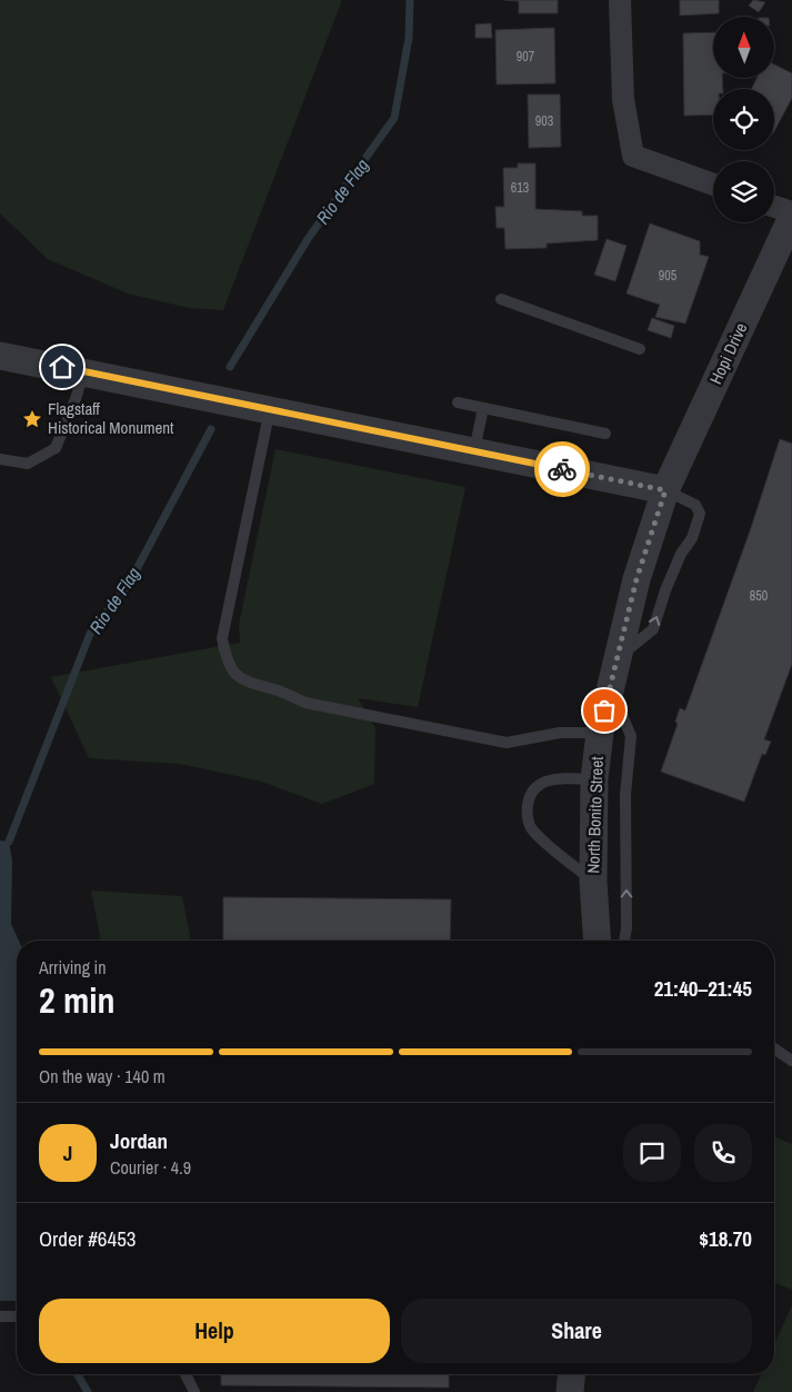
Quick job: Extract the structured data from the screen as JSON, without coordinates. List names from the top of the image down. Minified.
{"streets":{"street":["Hopi Drive","North Bonito Street"]},"crossings":[["Hopi Drive","North Bonito Street"]],"water":["Rio de Flag"],"places":{"place":["Flagstaff Historical Monument"]},"house_numbers":["907","903","613","905","850"],"north":"top","page":{"heading":["2 min","Arriving in","21:40–21:45"],"panel":["Jordan","Courier · 4.9","Order #6453","$18.70"],"bar":"On the way · 140 m","round":"J","buttons":["Help","Share"]}}
